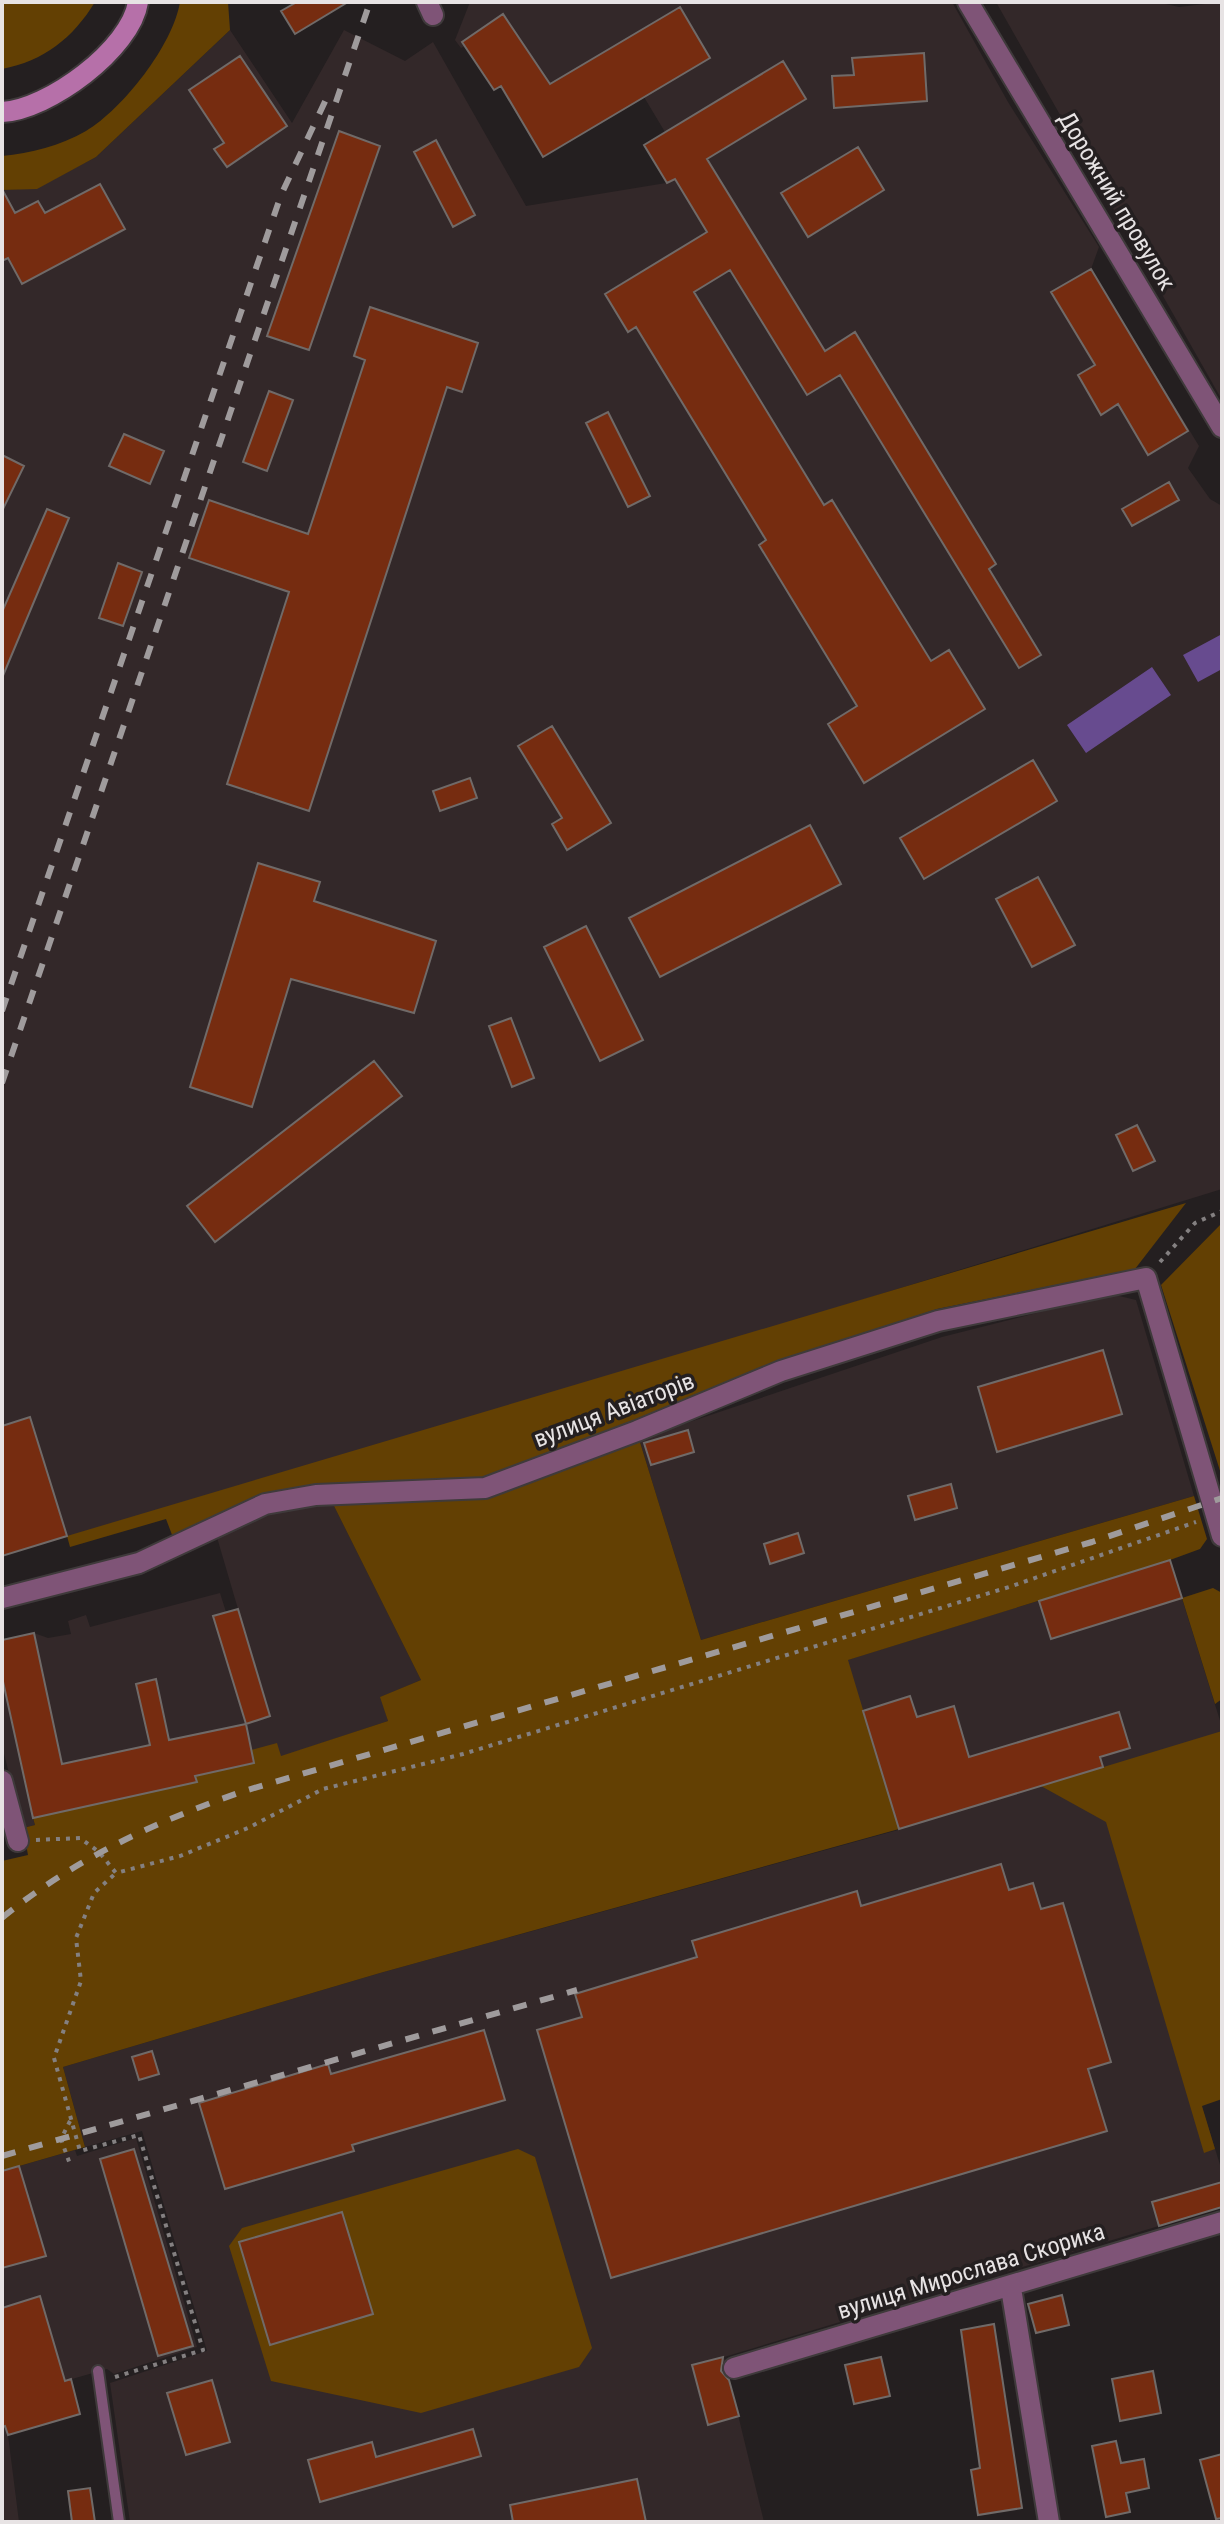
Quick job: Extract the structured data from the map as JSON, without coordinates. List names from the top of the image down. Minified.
{"streets":{"street":["Дорожний провулок","вулиця Авіаторів","вулиця Мирослава Скорика"]}}
